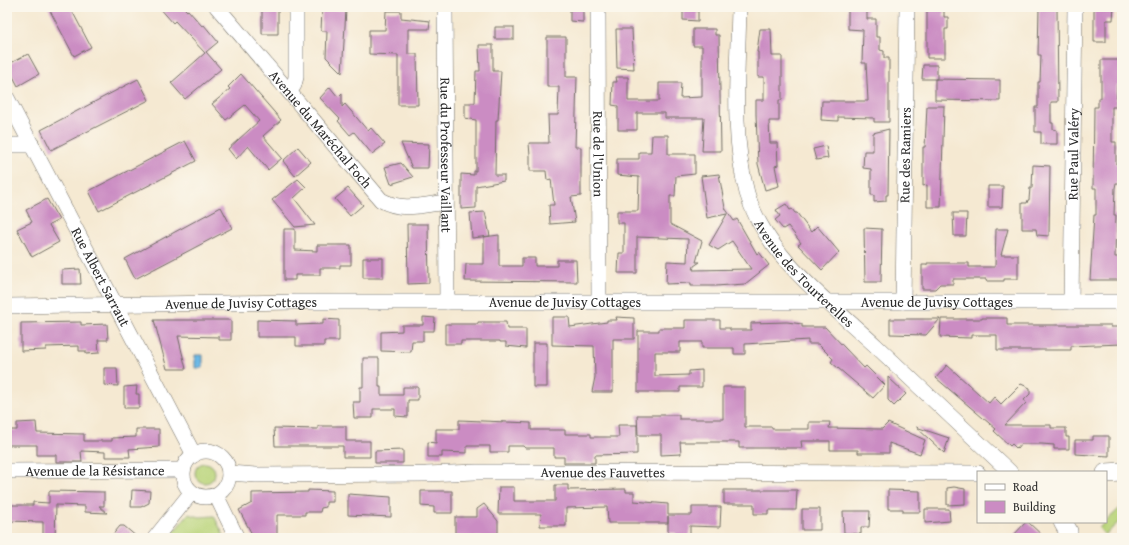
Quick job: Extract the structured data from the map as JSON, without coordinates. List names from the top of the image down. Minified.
{"streets":{"street":["Avenue du Maréchal Foch","Rue de l'Union","Rue Paul Valéry","Rue du Professeur Vaillant","Rue des Ramiers","Avenue des Tourterelles","Rue Albert Sarraut","Avenue de Juvisy Cottages","Avenue de la Résistance","Avenue des Fauvettes"]},"crossings":[["Avenue du Maréchal Foch","Rue du Professeur Vaillant"],["Rue de l'Union","Avenue de Juvisy Cottages"],["Rue Paul Valéry","Avenue de Juvisy Cottages"],["Rue du Professeur Vaillant","Avenue de Juvisy Cottages"],["Rue des Ramiers","Avenue de Juvisy Cottages"],["Avenue des Tourterelles","Avenue de Juvisy Cottages"],["Rue Albert Sarraut","Avenue de Juvisy Cottages"],["Rue Albert Sarraut","Avenue de la Résistance"],["Rue Albert Sarraut","Avenue des Fauvettes"],["Avenue de la Résistance","Avenue des Fauvettes"]],"legend":["Road","Building"]}
